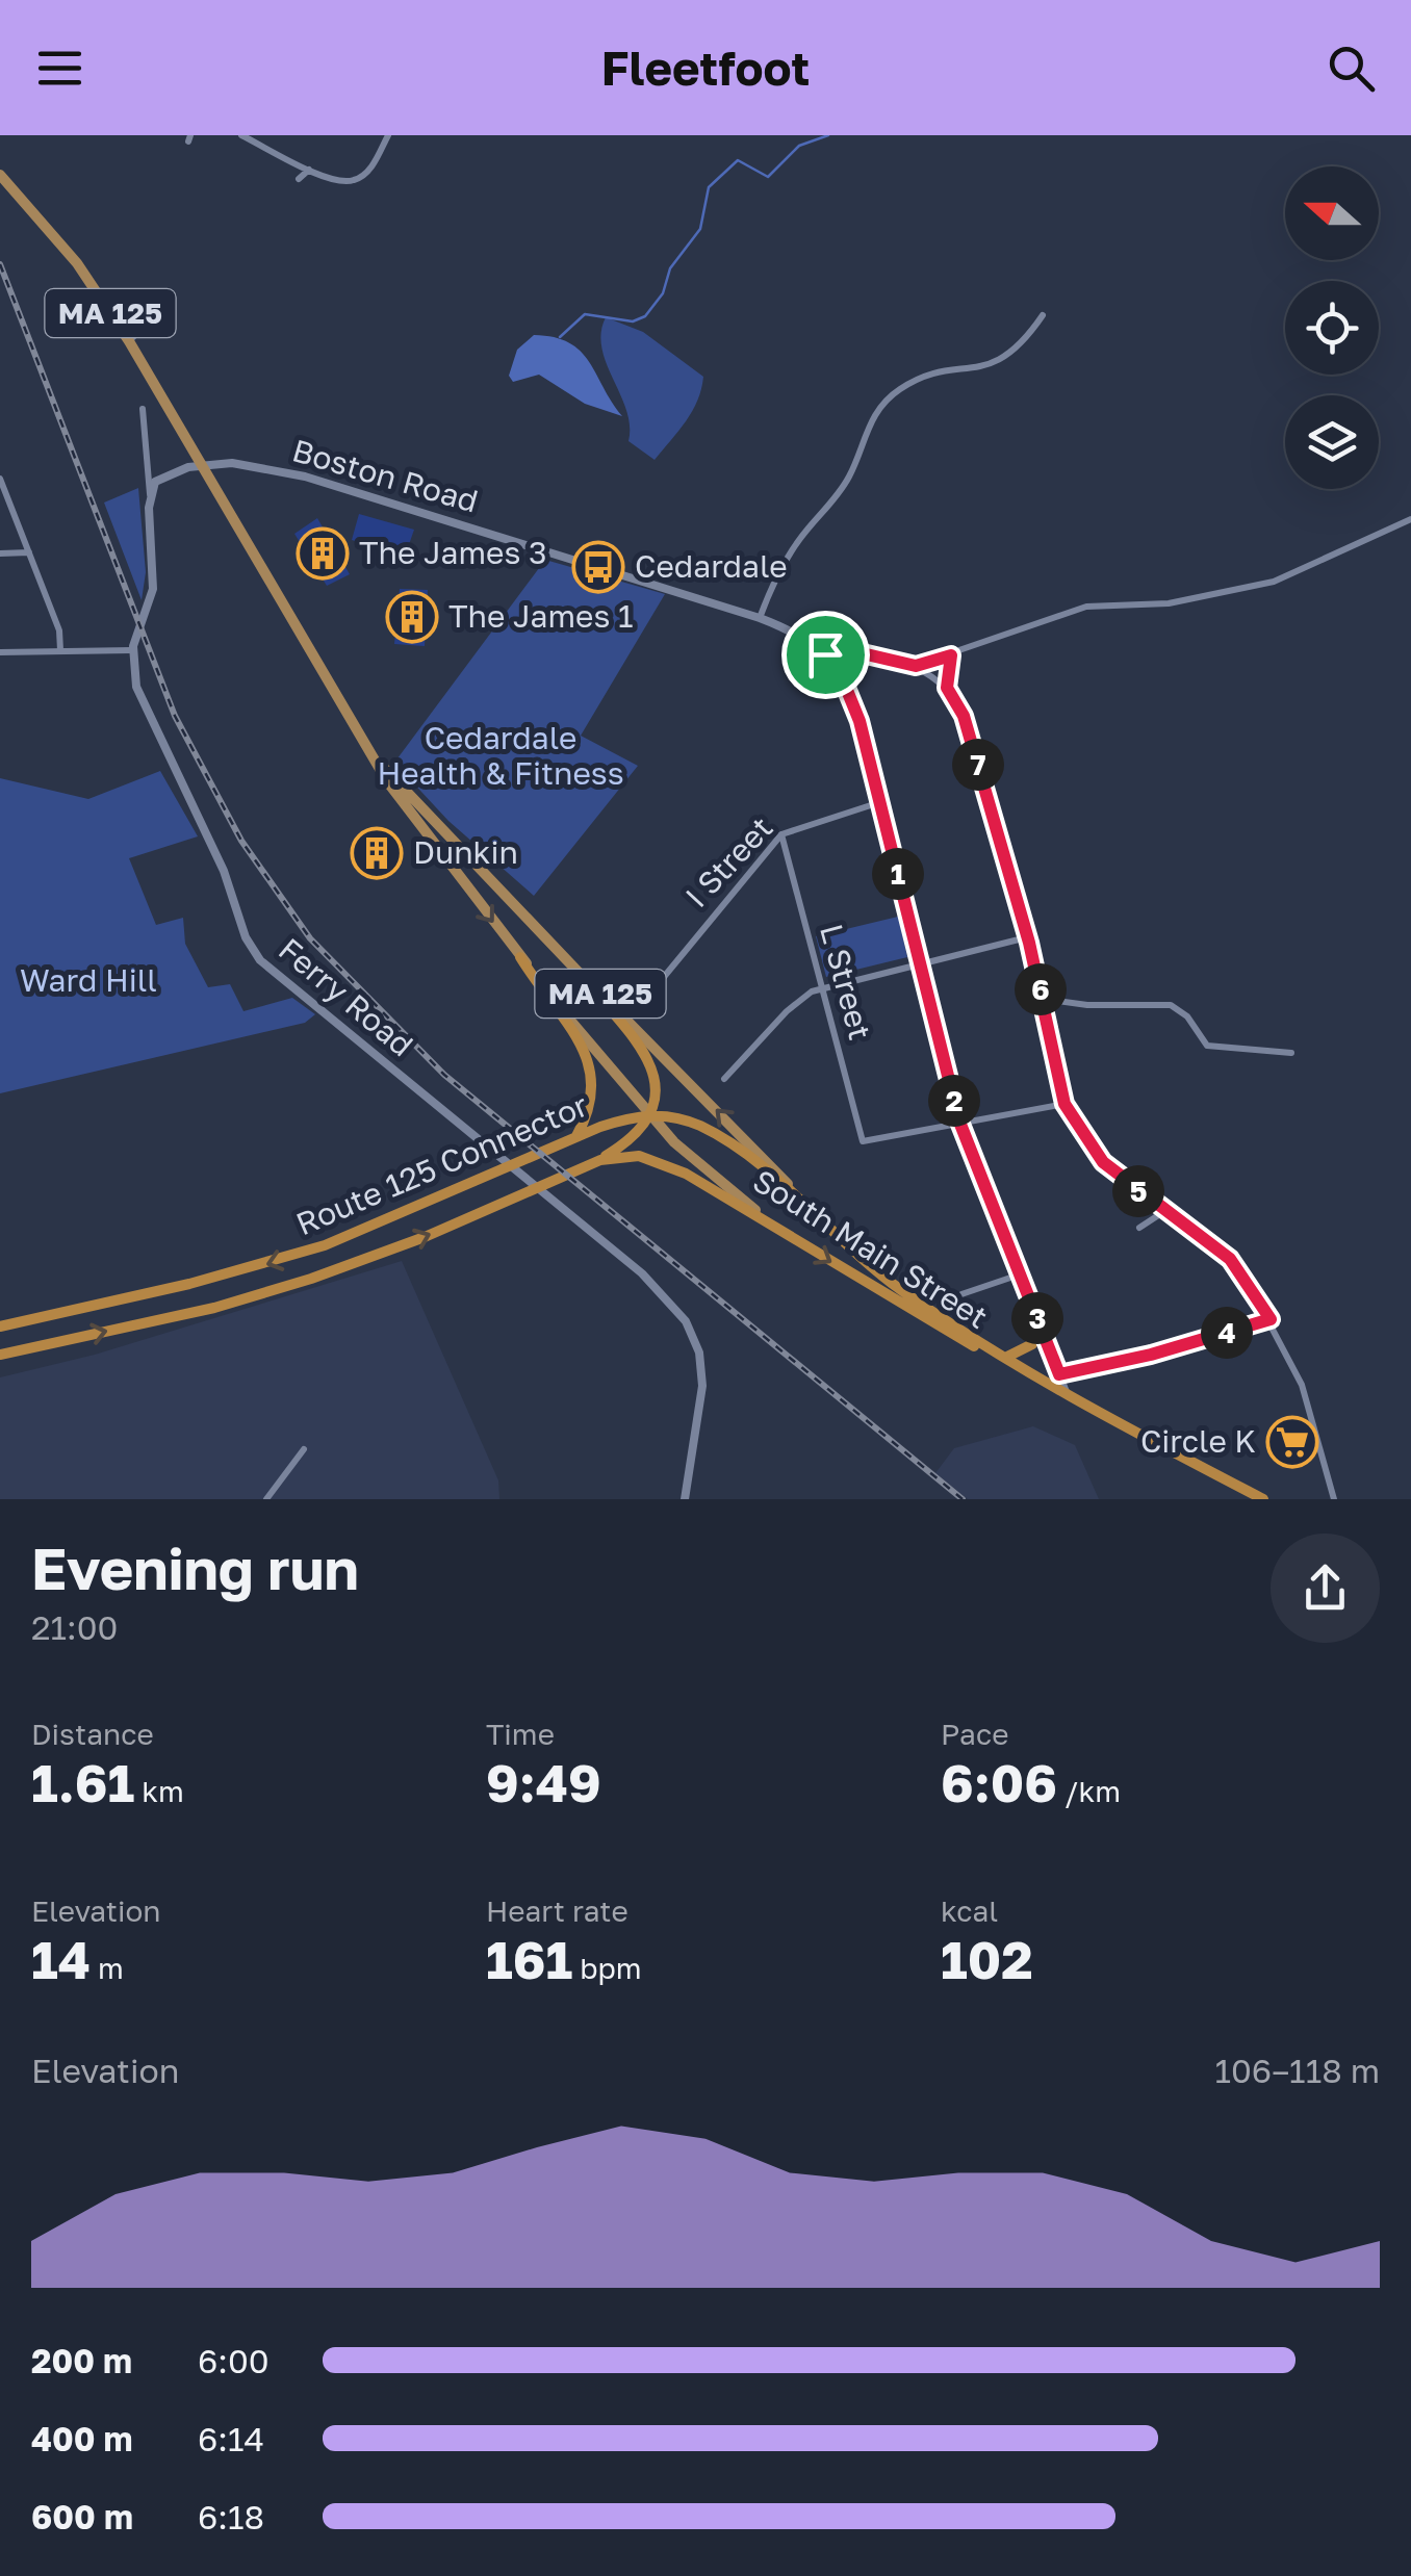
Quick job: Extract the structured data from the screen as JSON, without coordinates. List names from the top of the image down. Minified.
{"streets":{"highway":["MA 125","Route 125 Connector","South Main Street"],"street":["Boston Road","I Street","L Street","Ferry Road"]},"crossings":[["MA 125","South Main Street"],["Boston Road","South Main Street"],["I Street","L Street"],["Route 125 Connector","South Main Street"]],"parks":["Cedardale Health & Fitness","Ward Hill"],"places":{"building":["The James 3","The James 1","Dunkin"],"bus stop":["Cedardale"],"supermarket":["Circle K"]},"north":"left","page":{"header":"Fleetfoot","pins":["7","1","6","2","5","3","4"],"heading":["Evening run","21:00"],"stats":[["Distance","1.61 km"],["Time","9:49"],["Pace","6:06 /km"],["Elevation","14 m"],["Heart rate","161 bpm"],["kcal","102"]],"chart":["Elevation","106–118 m"],"list":[{"name":"200 m","note":"6:00"},{"name":"400 m","note":"6:14"},{"name":"600 m","note":"6:18"}]}}
